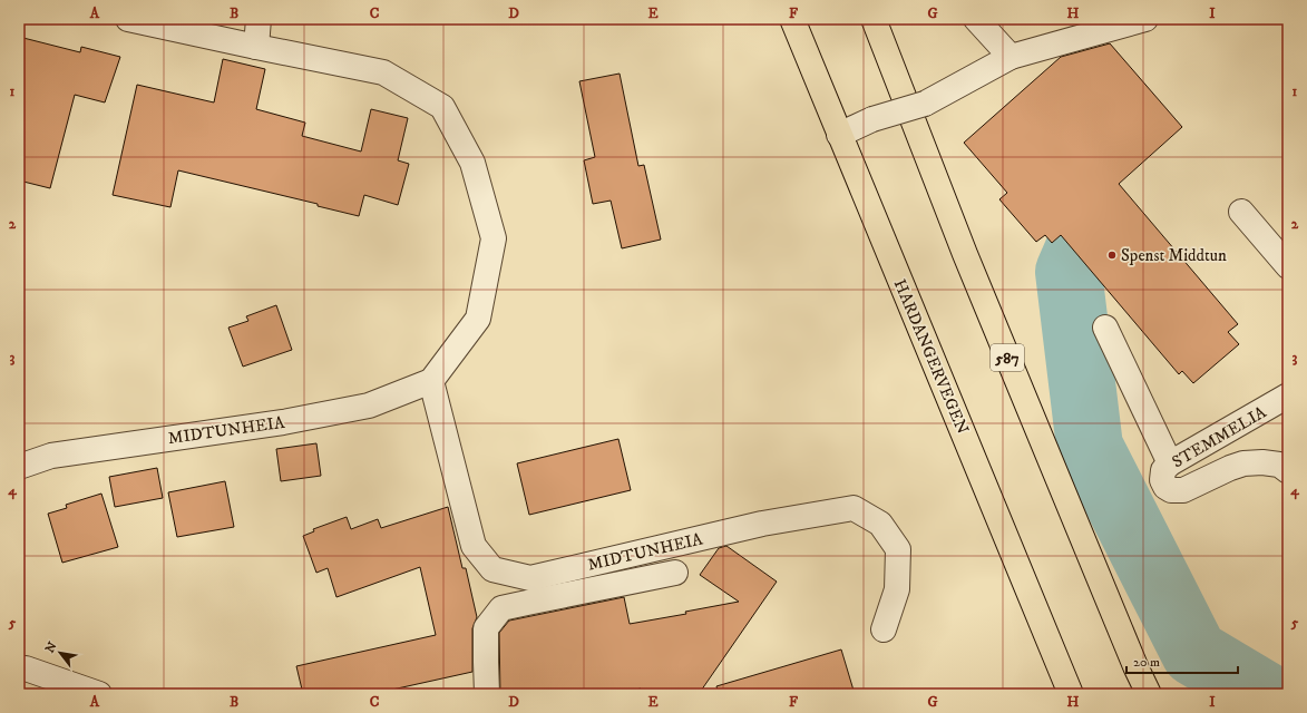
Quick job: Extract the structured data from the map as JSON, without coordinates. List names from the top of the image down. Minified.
{"streets":{"main road":["HARDANGERVEGEN","587"],"street":["MIDTUNHEIA","STEMMELIA"]},"places":["Spenst Middtun"],"scale_bar":"20 m","north":"top left","grid":{"columns":["A","B","C","D","E","F","G","H","I"],"rows":["1","2","3","4","5"]}}
